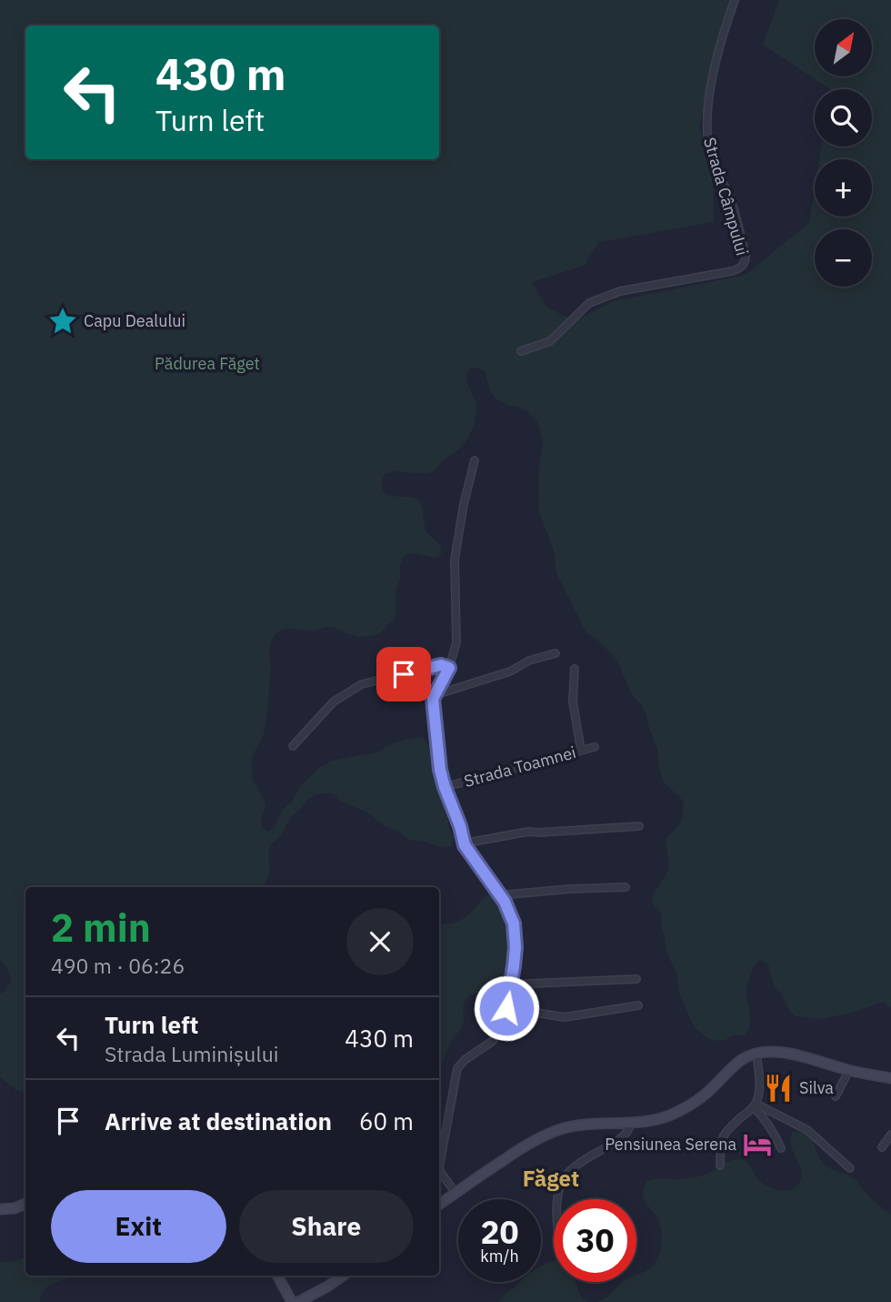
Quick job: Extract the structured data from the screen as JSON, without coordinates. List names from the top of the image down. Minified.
{"streets":{"street":["Strada Câmpului","Strada Toamnei"]},"districts":["Făget"],"parks":["Pădurea Făget"],"places":{"place":["Capu Dealului"],"restaurant":["Silva"],"hotel":["Pensiunea Serena"]},"north":"top right","page":{"map_buttons":["+","−"],"turn":["430 m","Turn left"],"heading":["2 min","490 m · 06:26"],"list":[{"name":"Turn left","note":"Strada Luminișului","value":"430 m"},{"name":"Arrive at destination","value":"60 m"}],"buttons":["Exit","Share"],"speed":"20 km/h","limit":"30"}}
